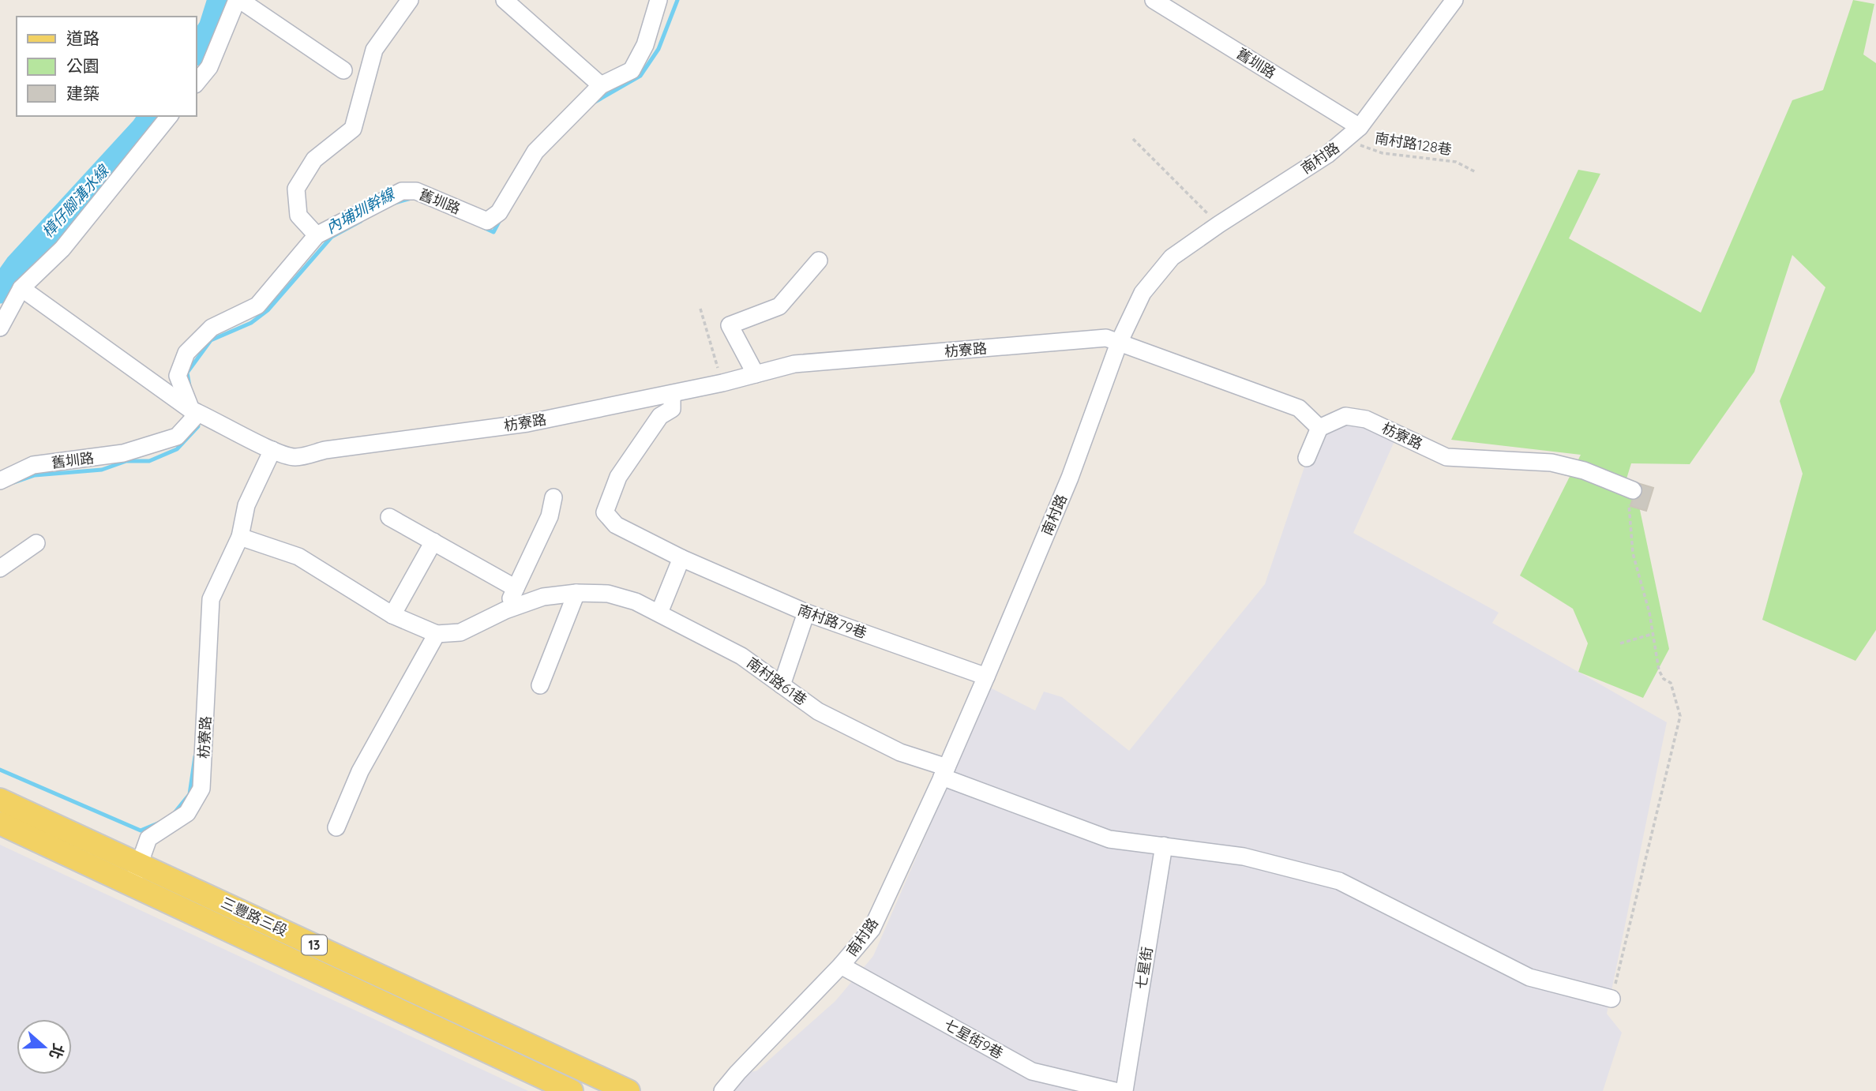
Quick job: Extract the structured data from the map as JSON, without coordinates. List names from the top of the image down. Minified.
{"streets":{"main road":["三豐路三段","13"],"street":["舊圳路","南村路","枋寮路","南村路79巷","南村路61巷","七星街","七星街9巷"],"path":["南村路128巷"]},"crossings":[["舊圳路","南村路"],["南村路128巷","南村路"],["南村路","枋寮路"],["南村路","南村路79巷"],["南村路","南村路61巷"],["南村路","七星街9巷"],["枋寮路","南村路79巷"],["枋寮路","三豐路三段"],["南村路61巷","七星街"]],"water":["樟仔腳溝水線","內埔圳幹線"],"legend":["道路","公園","建築"],"north":"right"}
